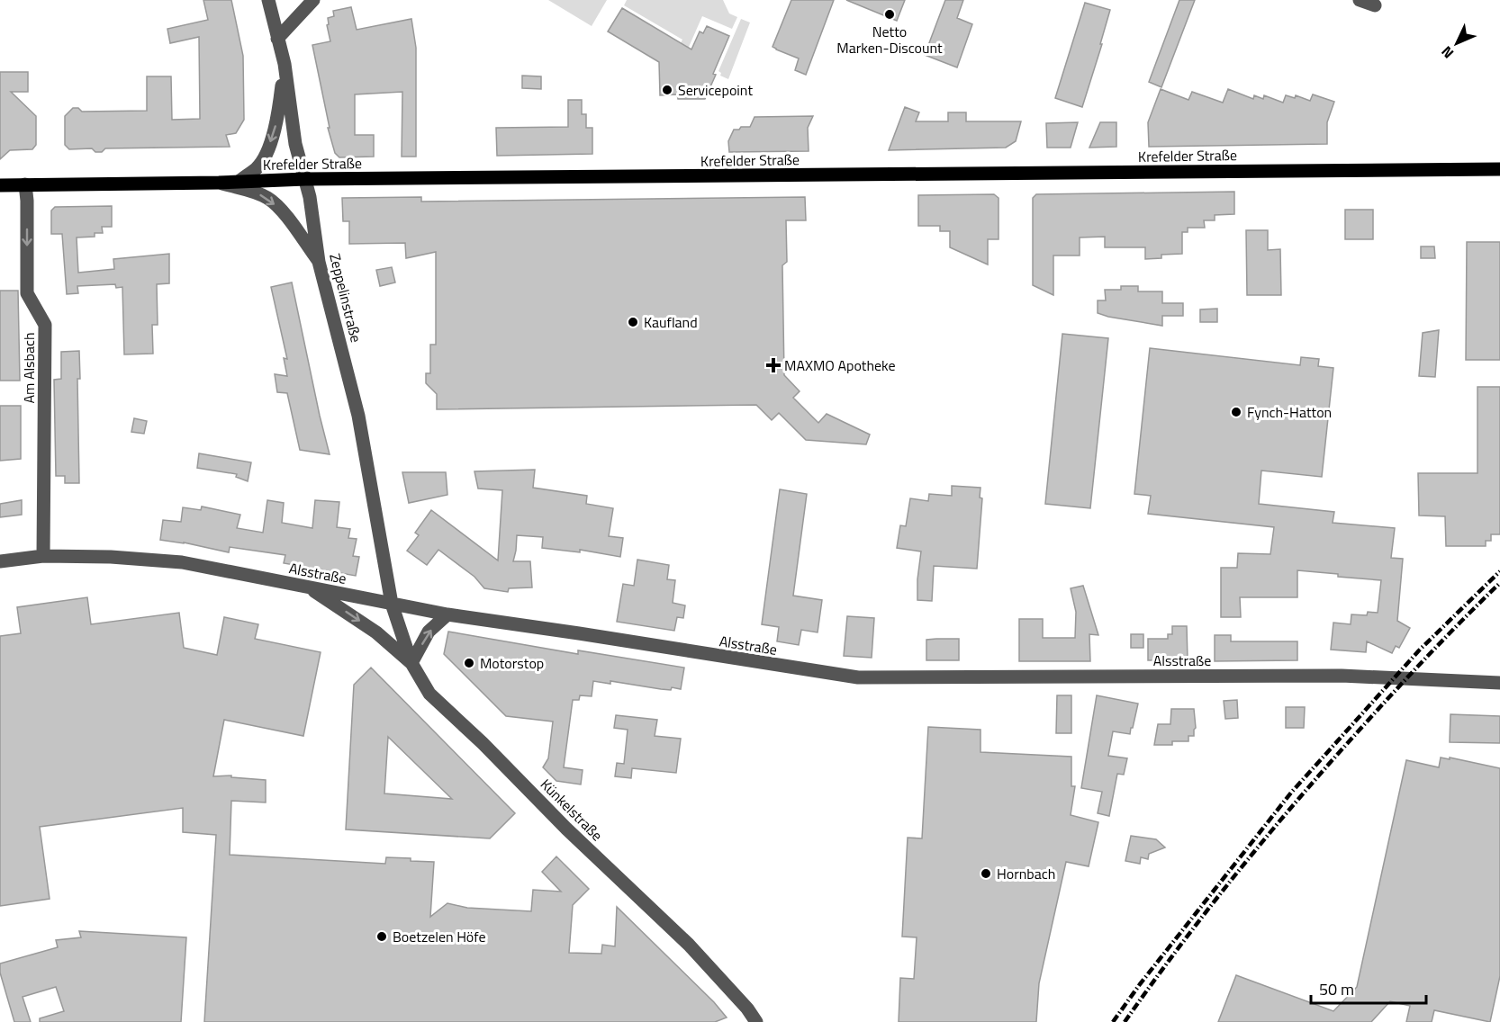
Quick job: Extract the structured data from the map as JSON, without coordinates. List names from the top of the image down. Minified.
{"streets":{"main road":["Krefelder Straße"],"street":["Zeppelinstraße","Am Alsbach","Alsstraße","Künkelstraße"]},"crossings":[["Krefelder Straße","Zeppelinstraße"],["Krefelder Straße","Am Alsbach"],["Zeppelinstraße","Alsstraße"],["Zeppelinstraße","Künkelstraße"],["Am Alsbach","Alsstraße"],["Alsstraße","Künkelstraße"]],"one_way":["Am Alsbach"],"places":{"other":["Netto Marken-Discount","Servicepoint","Kaufland","Fynch-Hatton","Motorstop","Hornbach","Boetzelen Höfe"],"health":["MAXMO Apotheke"]},"scale_bar":"50 m","north":"bottom left"}
